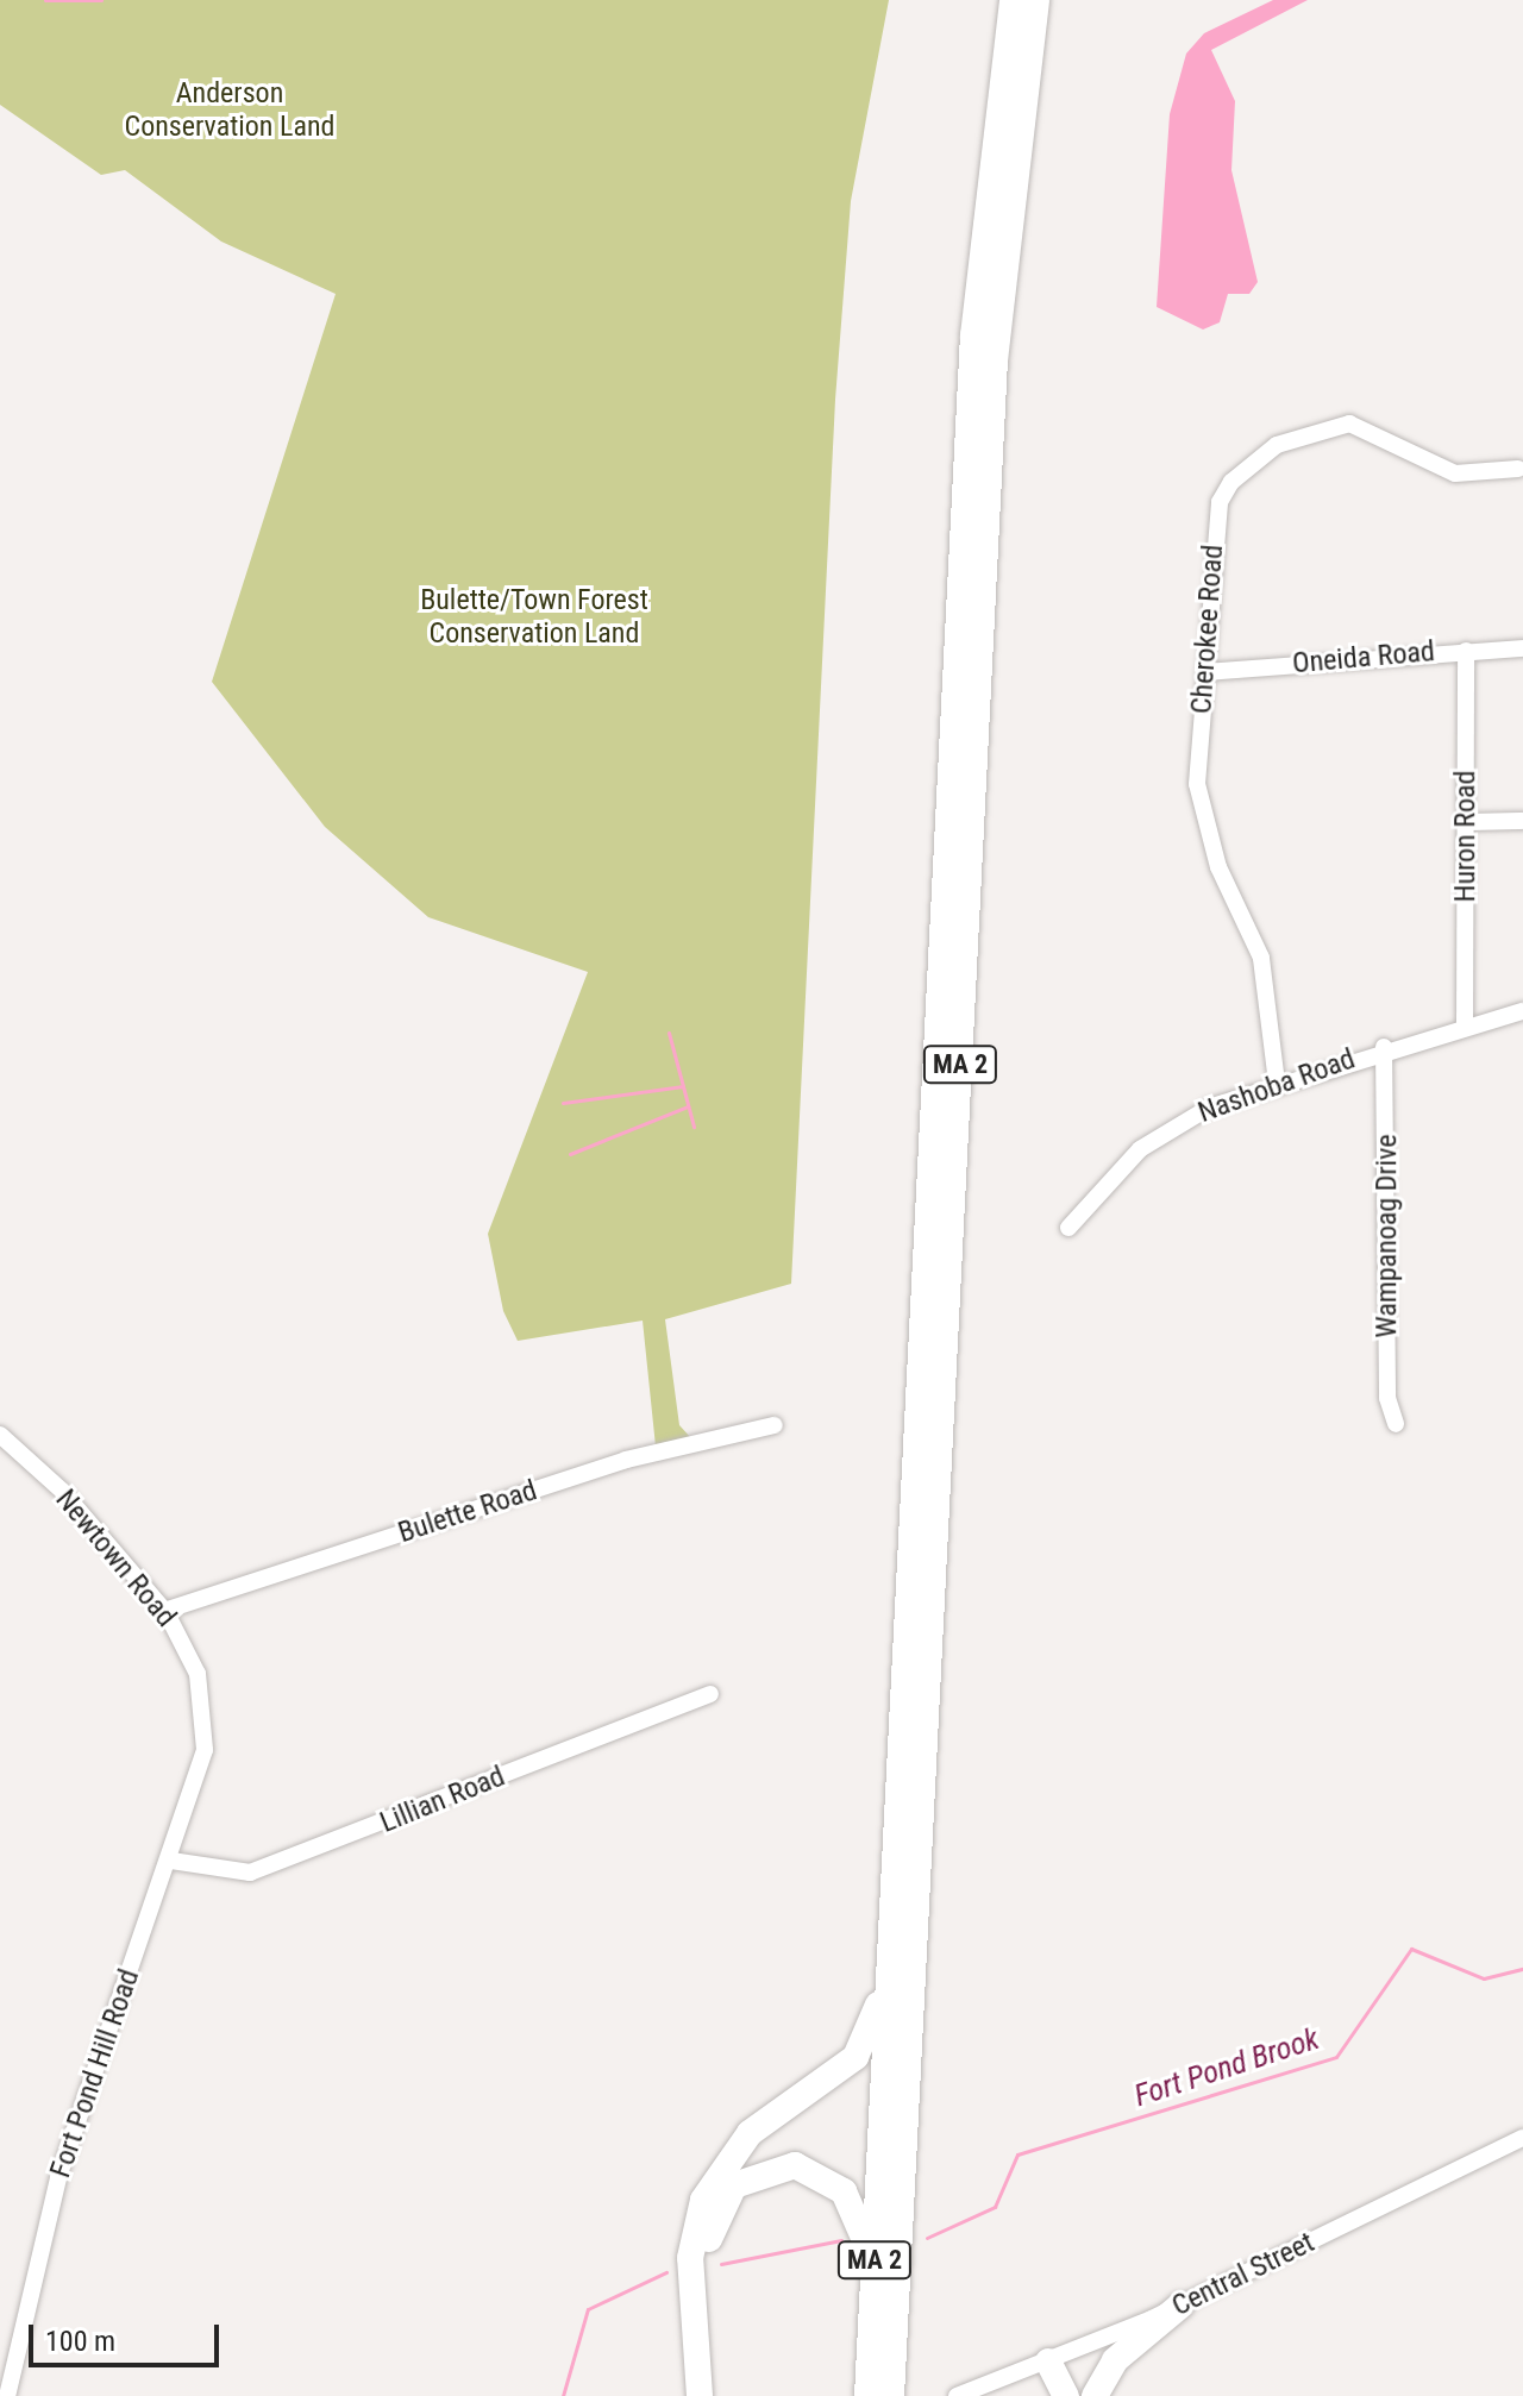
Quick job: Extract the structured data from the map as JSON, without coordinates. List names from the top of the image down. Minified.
{"streets":{"highway":["MA 2"],"street":["Cherokee Road","Oneida Road","Huron Road","Nashoba Road","Wampanoag Drive","Bulette Road","Newtown Road","Lillian Road","Fort Pond Hill Road","Central Street"]},"crossings":[["Cherokee Road","Oneida Road"],["Cherokee Road","Nashoba Road"],["Oneida Road","Huron Road"],["Huron Road","Nashoba Road"],["Nashoba Road","Wampanoag Drive"],["Bulette Road","Newtown Road"],["Newtown Road","Fort Pond Hill Road"],["Lillian Road","Fort Pond Hill Road"]],"water":["Fort Pond Brook"],"parks":["Anderson Conservation Land","Bulette/Town Forest Conservation Land"],"scale_bar":"100 m"}
